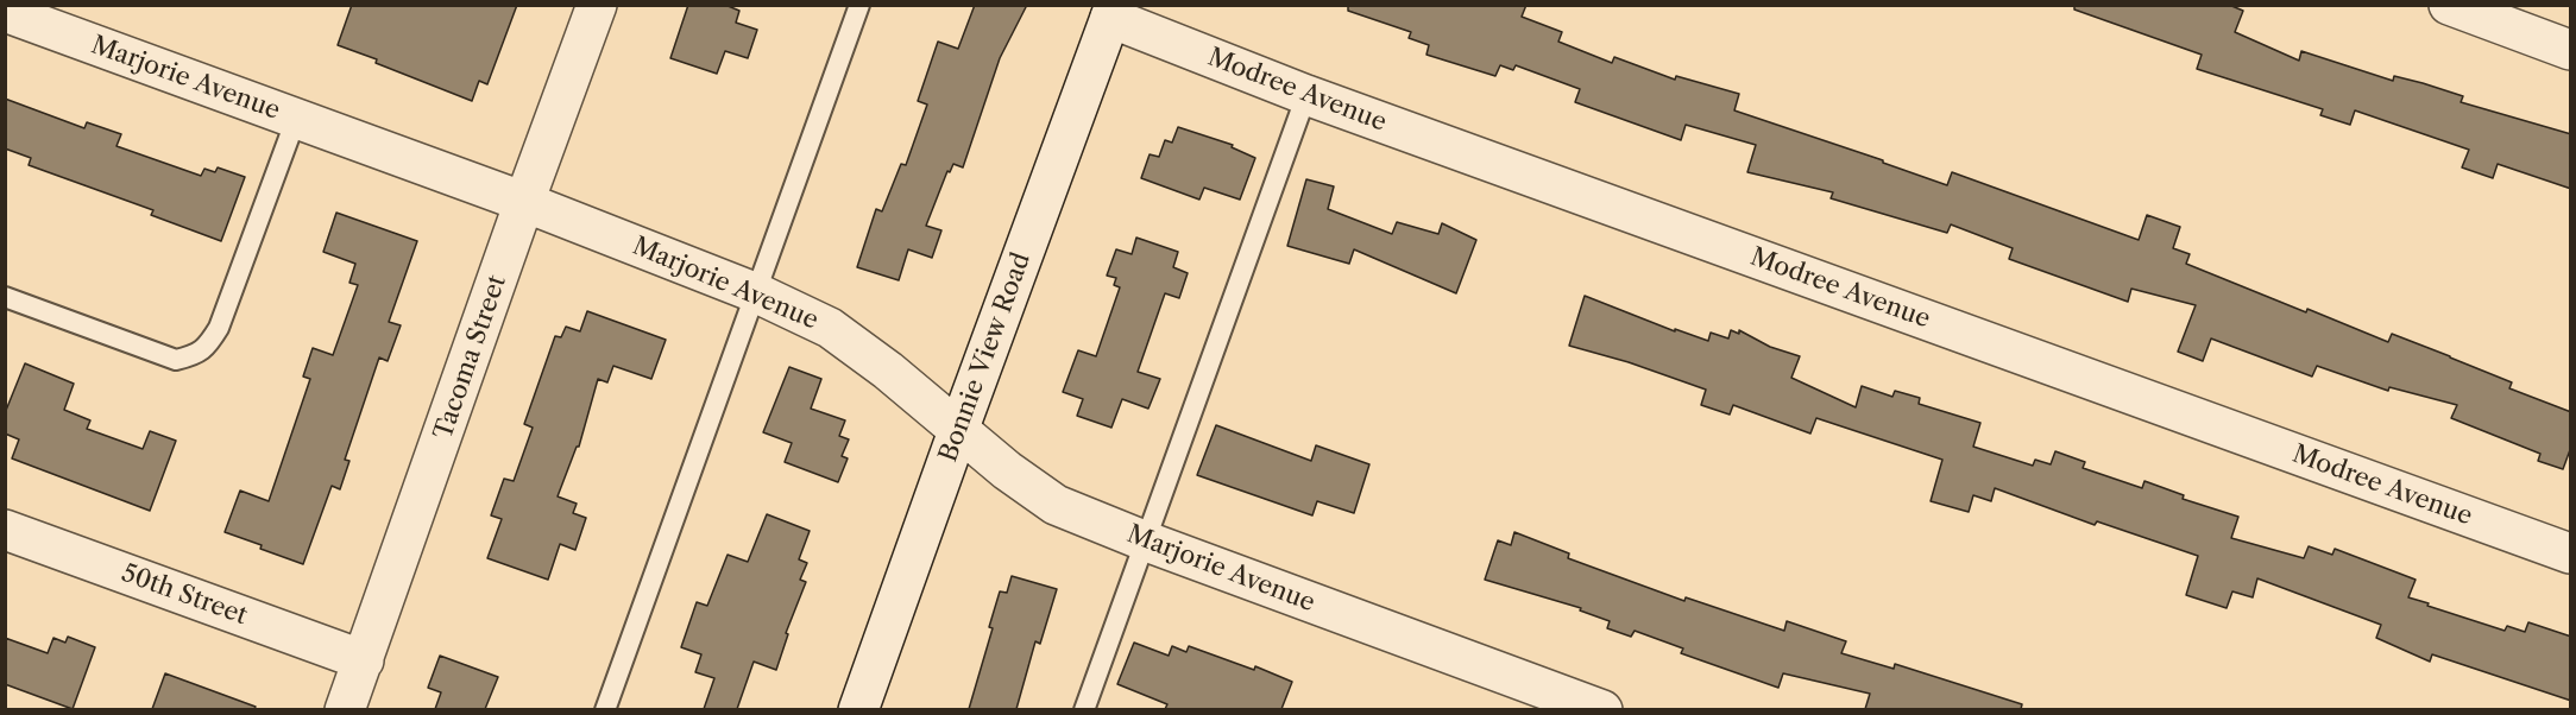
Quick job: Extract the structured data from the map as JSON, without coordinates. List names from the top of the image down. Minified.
{"streets":{"street":["Marjorie Avenue","Modree Avenue","Tacoma Street","Bonnie View Road","50th Street"]},"crossings":[["Marjorie Avenue","Tacoma Street"],["Marjorie Avenue","Bonnie View Road"],["Modree Avenue","Bonnie View Road"],["Tacoma Street","50th Street"]]}
